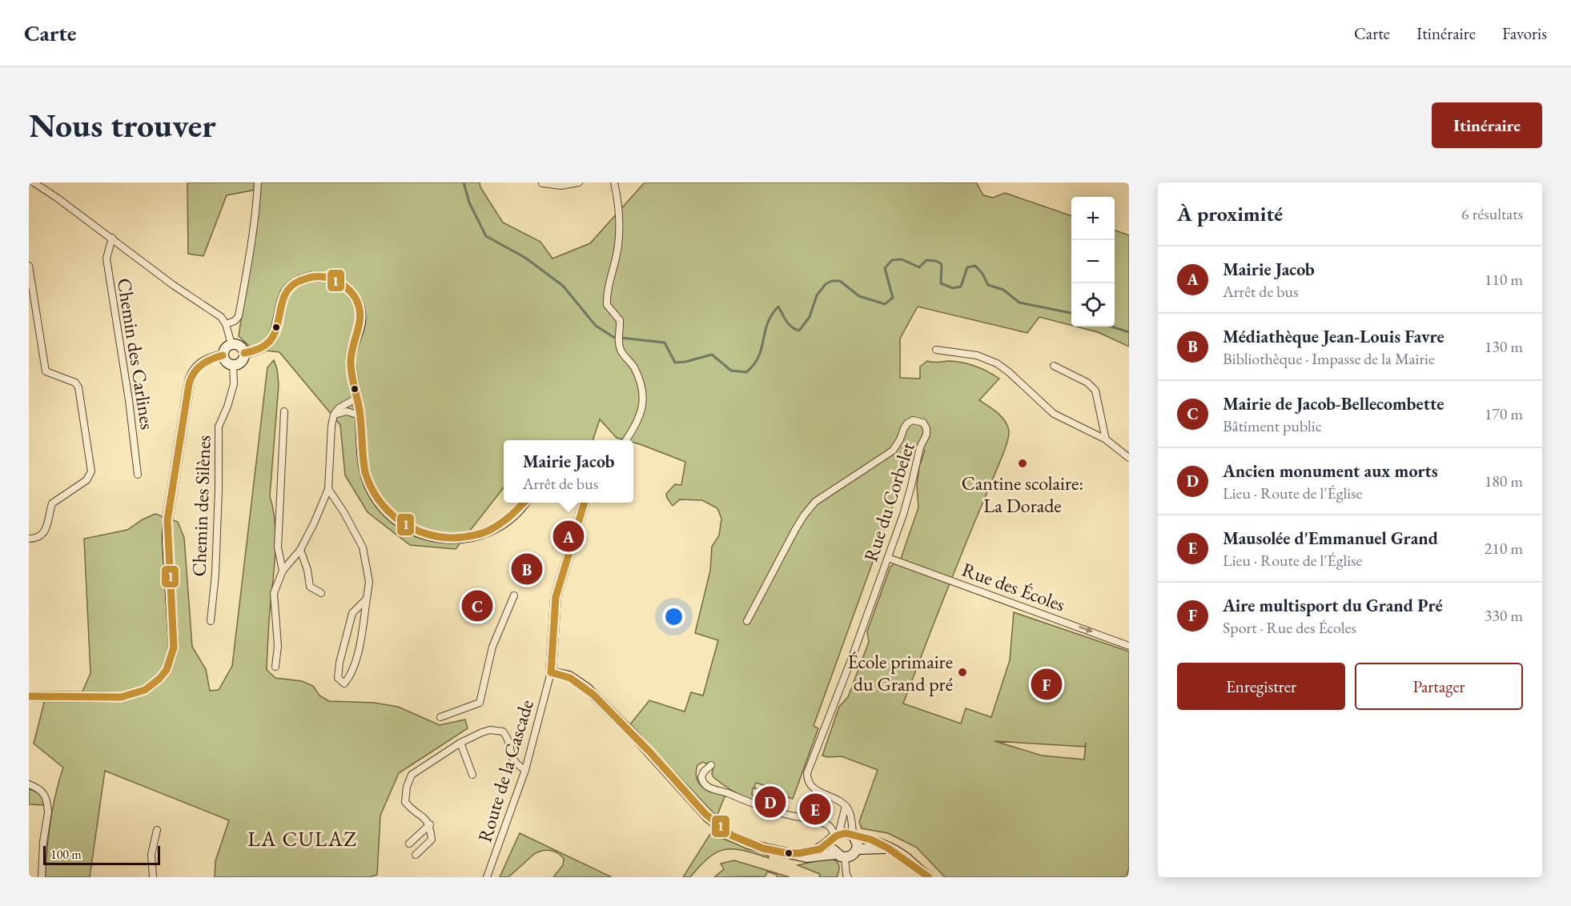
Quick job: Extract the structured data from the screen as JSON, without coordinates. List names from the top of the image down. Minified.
{"streets":{"street":["Chemin des Carlines","Rue du Corbelet","Chemin des Silènes","Rue des Écoles","Route de la Cascade"]},"crossings":[["Rue du Corbelet","Rue des Écoles"]],"one_way":["Rue des Écoles"],"districts":["LA CULAZ"],"places":["Cantine scolaire: La Dorade","École primaire du Grand pré"],"lines":["transit line 1"],"scale_bar":"100 m","page":{"header":"Carte","nav":["Carte","Itinéraire","Favoris"],"buttons":["Itinéraire",["Enregistrer","Partager"]],"title":"Nous trouver","heading":["À proximité","6 résultats"],"map_buttons":["+","−"],"list":[{"mark":"A","name":"Mairie Jacob","note":"Arrêt de bus","value":"110 m"},{"mark":"B","name":"Médiathèque Jean-Louis Favre","note":"Bibliothèque · Impasse de la Mairie","value":"130 m"},{"mark":"C","name":"Mairie de Jacob-Bellecombette","note":"Bâtiment public","value":"170 m"},{"mark":"D","name":"Ancien monument aux morts","note":"Lieu · Route de l'Église","value":"180 m"},{"mark":"E","name":"Mausolée d'Emmanuel Grand","note":"Lieu · Route de l'Église","value":"210 m"},{"mark":"F","name":"Aire multisport du Grand Pré","note":"Sport · Rue des Écoles","value":"330 m"}],"popup":["Mairie Jacob","Arrêt de bus"],"pins":["A","B","C","F","D","E"],"scale":"100 m"}}
